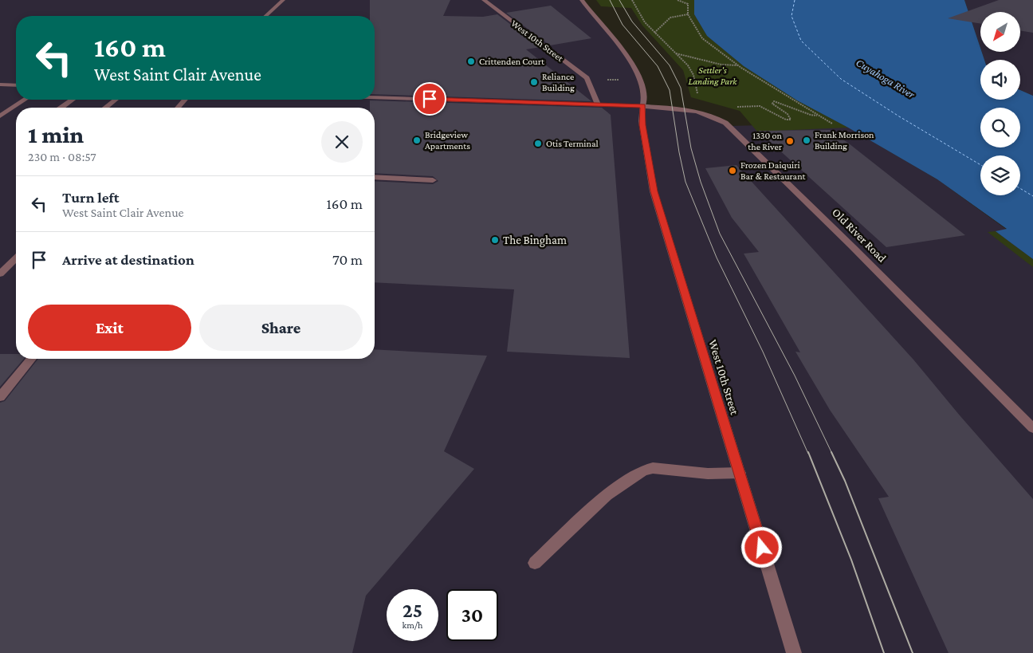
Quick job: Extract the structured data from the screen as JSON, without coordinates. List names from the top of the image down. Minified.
{"streets":{"street":["West 10th Street","Old River Road"]},"crossings":[["West 10th Street","Old River Road"]],"water":["Cuyahoga River"],"parks":["Settler's Landing Park"],"places":["Crittenden Court","Reliance Building","Bridgeview Apartments","Frank Morrison Building","1330 on the River","Otis Terminal","Frozen Daiquiri Bar & Restaurant","The Bingham"],"north":"bottom left","page":{"turn":["160 m","West Saint Clair Avenue"],"heading":["1 min","230 m · 08:57"],"list":[{"name":"Turn left","note":"West Saint Clair Avenue","value":"160 m"},{"name":"Arrive at destination","value":"70 m"}],"buttons":["Exit","Share"],"speed":"25 km/h","limit":"30"}}
